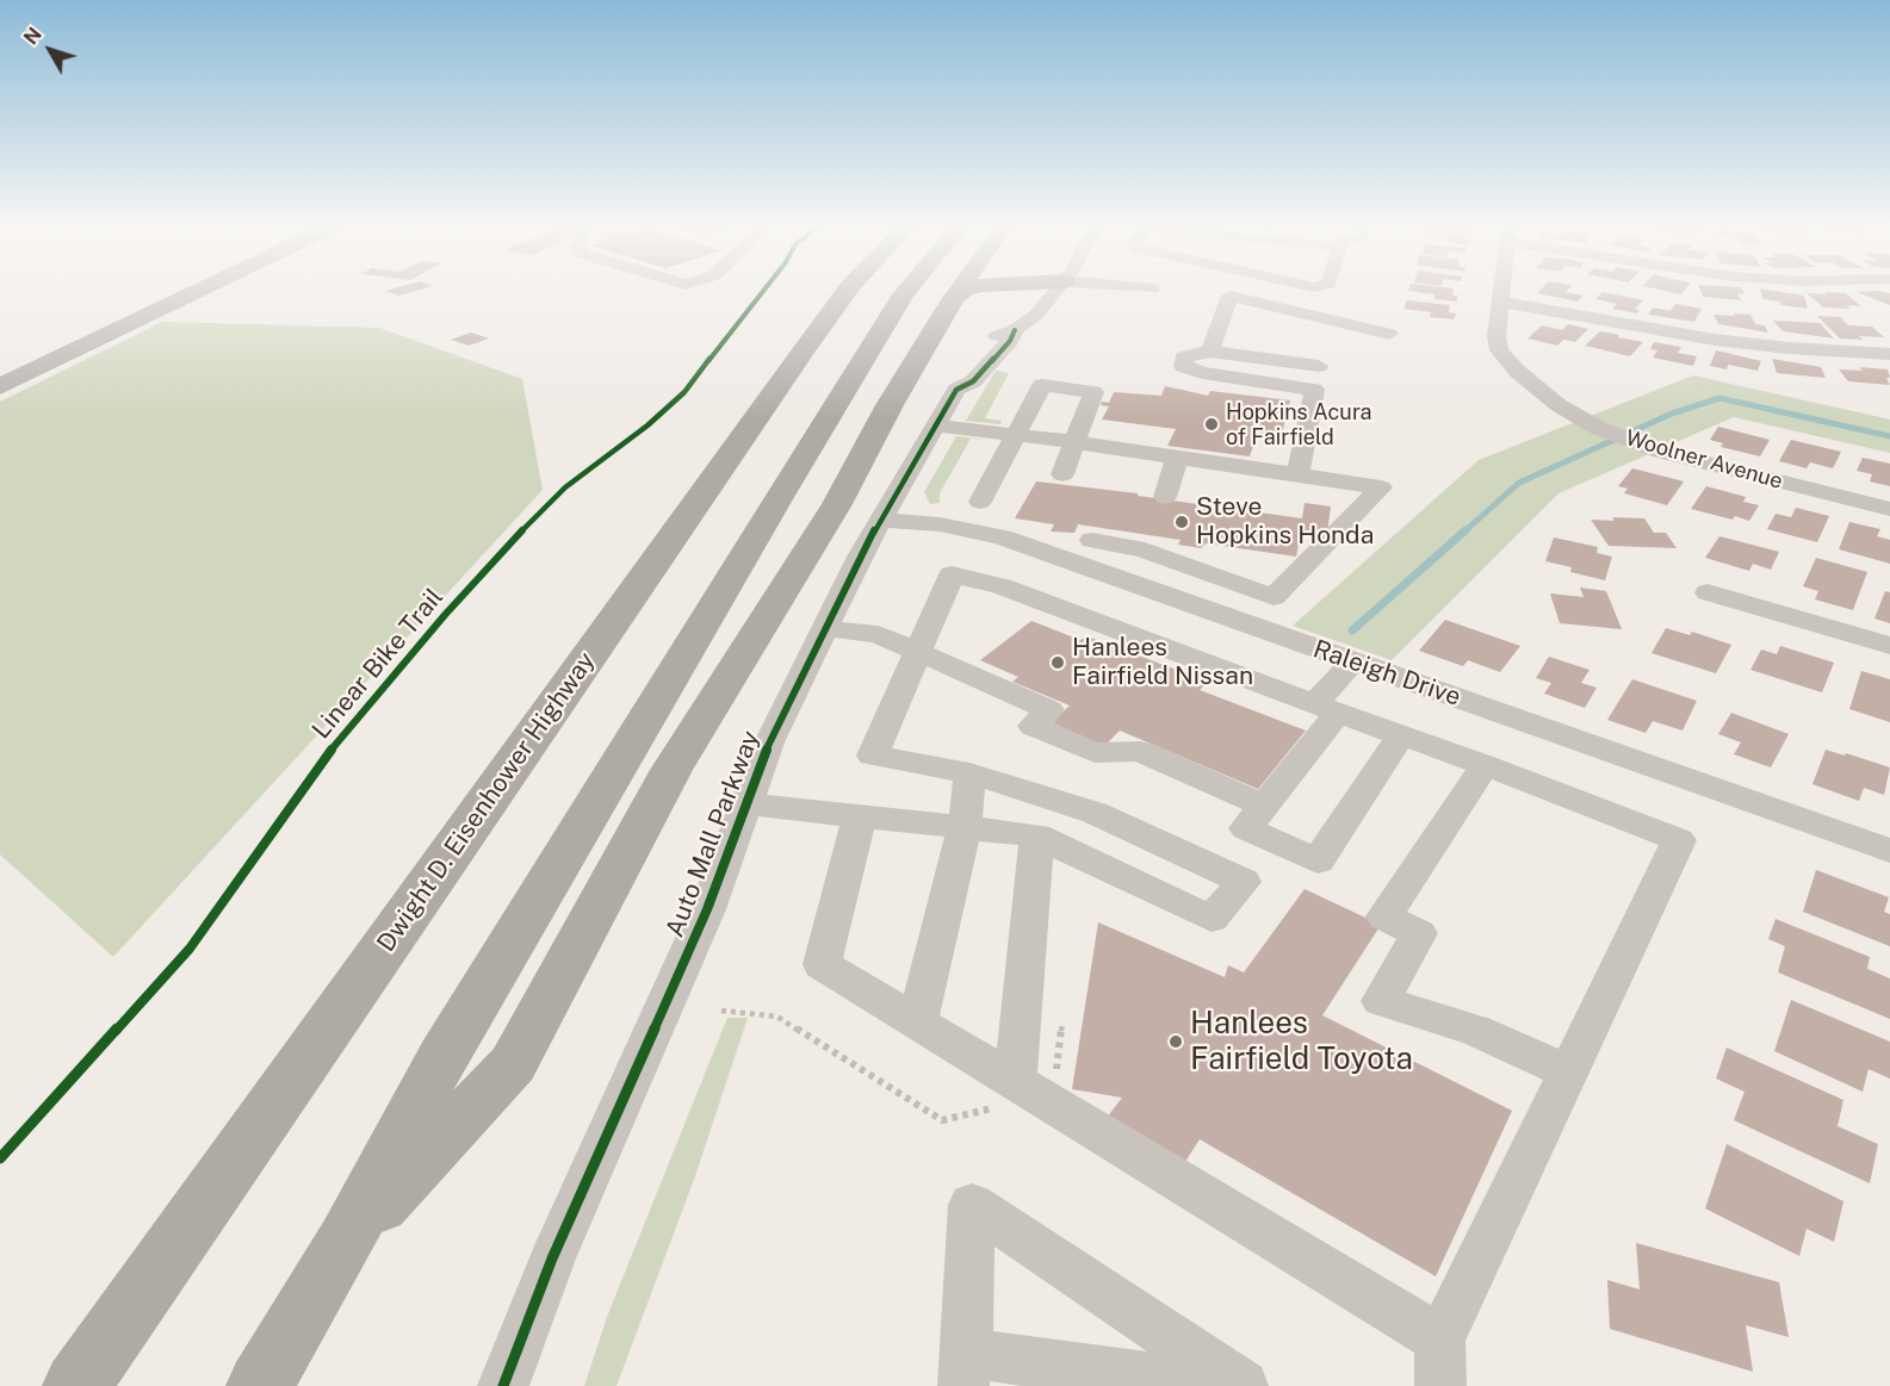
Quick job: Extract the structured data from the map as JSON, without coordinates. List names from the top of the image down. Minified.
{"streets":{"highway":["Dwight D. Eisenhower Highway"],"street":["Woolner Avenue","Raleigh Drive","Auto Mall Parkway"],"cycle path":["Linear Bike Trail"]},"crossings":[["Raleigh Drive","Auto Mall Parkway"]],"places":["Hopkins Acura of Fairfield","Steve Hopkins Honda","Hanlees Fairfield Nissan","Hanlees Fairfield Toyota"],"north":"top left"}
